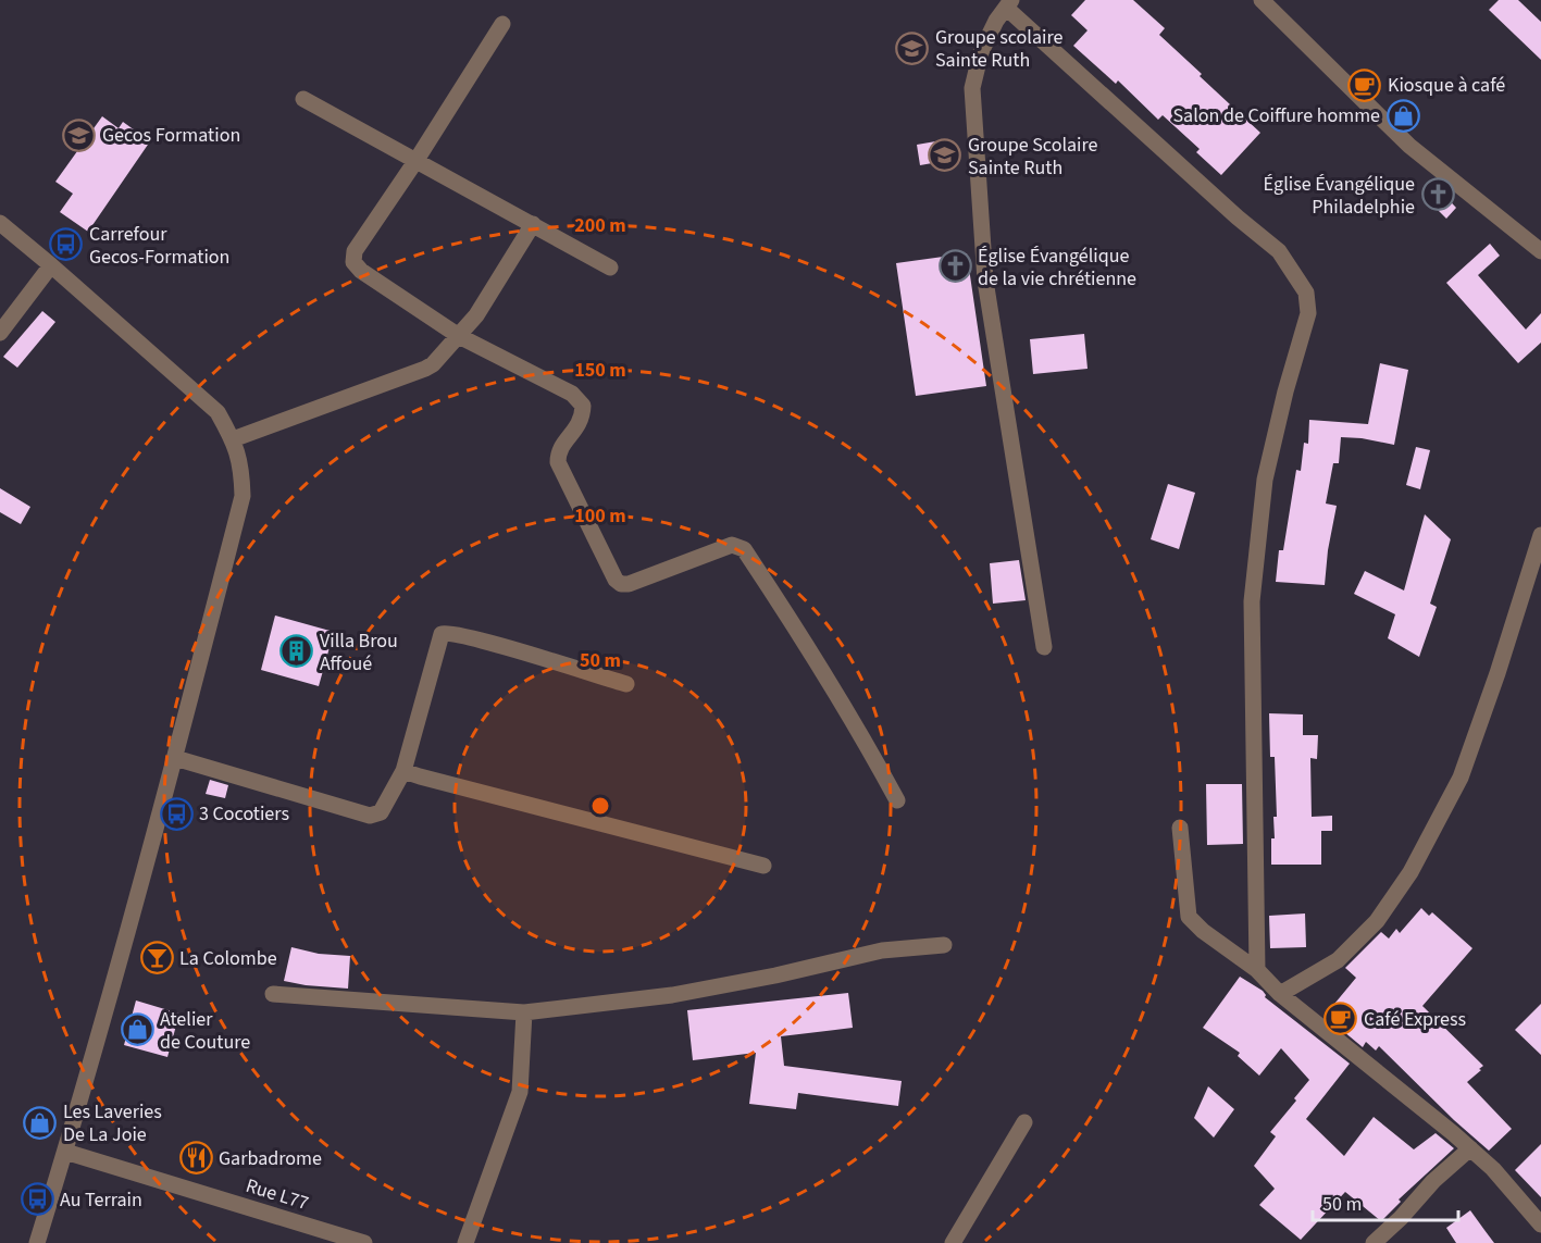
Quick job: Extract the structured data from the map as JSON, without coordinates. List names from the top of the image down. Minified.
{"streets":{"street":["Rue L77"]},"places":{"school or university":["Groupe scolaire Sainte Ruth","Gecos Formation","Groupe Scolaire Sainte Ruth"],"cafe":["Kiosque à café","Café Express"],"shop":["Salon de Coiffure homme","Atelier de Couture","Les Laveries De La Joie"],"church":["Église Évangélique Philadelphie","Église Évangélique de la vie chrétienne"],"bus stop":["Carrefour Gecos-Formation","3 Cocotiers","Au Terrain"],"building":["Villa Brou Affoué"],"bar":["La Colombe"],"restaurant":["Garbadrome"]},"scale_bar":"50 m","rings":["200 m","150 m","100 m","50 m"]}
